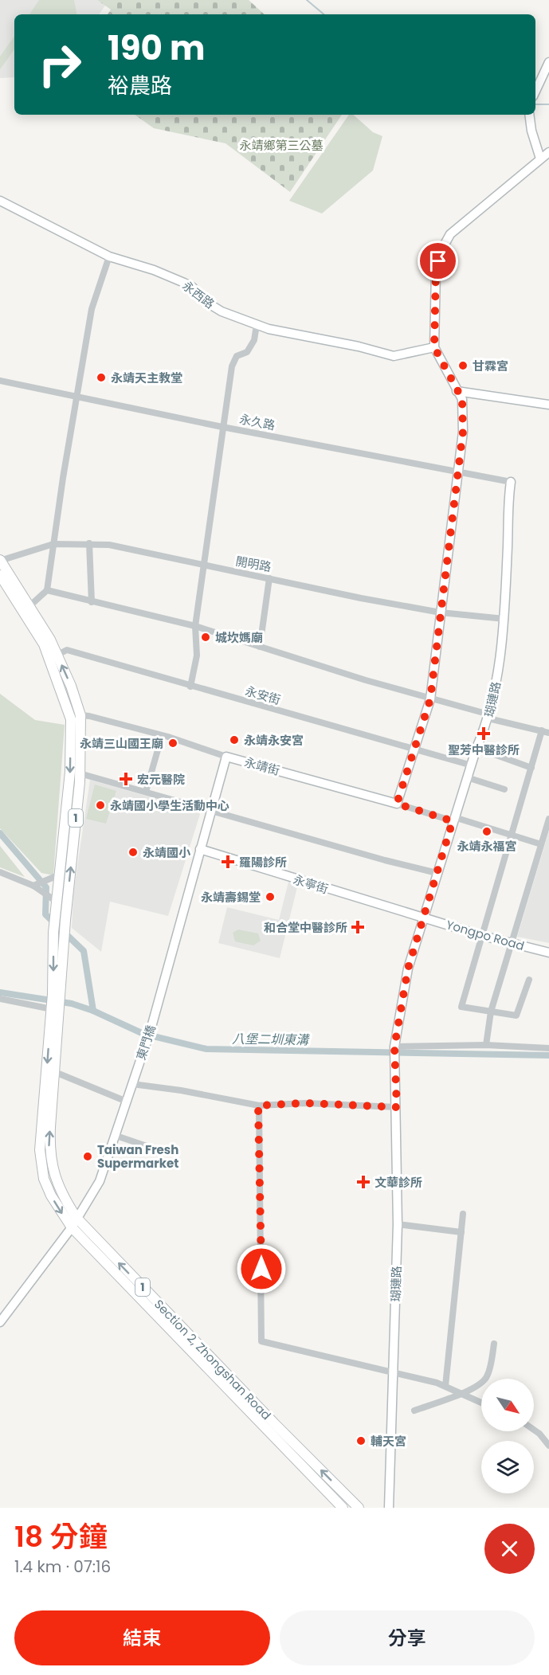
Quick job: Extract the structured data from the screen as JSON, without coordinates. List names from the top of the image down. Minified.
{"streets":{"main road":["1","Section 2, Zhongshan Road"],"street":["永西路","永久路","開明路","永安街","瑚璉路","永靖街","永寧街","Yongpo Road","東門橋"]},"crossings":[["永久路","瑚璉路"],["開明路","瑚璉路"],["開明路","1"],["永安街","瑚璉路"],["永安街","1"],["瑚璉路","永靖街"],["瑚璉路","永寧街"],["瑚璉路","Yongpo Road"],["永靖街","1"],["永靖街","東門橋"],["1","Section 2, Zhongshan Road"],["永寧街","Yongpo Road"],["永寧街","東門橋"],["東門橋","Section 2, Zhongshan Road"]],"water":["八堡二圳東溝"],"parks":["永靖鄉第三公墓"],"places":{"other":["甘霖宮","永靖天主教堂","城坎媽廟","永靖永安宮","永靖三山國王廟","永靖國小學生活動中心","永靖永福宮","永靖國小","永靖壽錫堂","Taiwan Fresh Supermarket","輔天宮"],"health":["聖芳中醫診所","宏元醫院","羅陽診所","和合堂中醫診所","文華診所"]},"north":"bottom right","page":{"turn":["190 m","裕農路"],"heading":["18 分鐘","1.4 km · 07:16"],"buttons":["結束","分享"]}}
